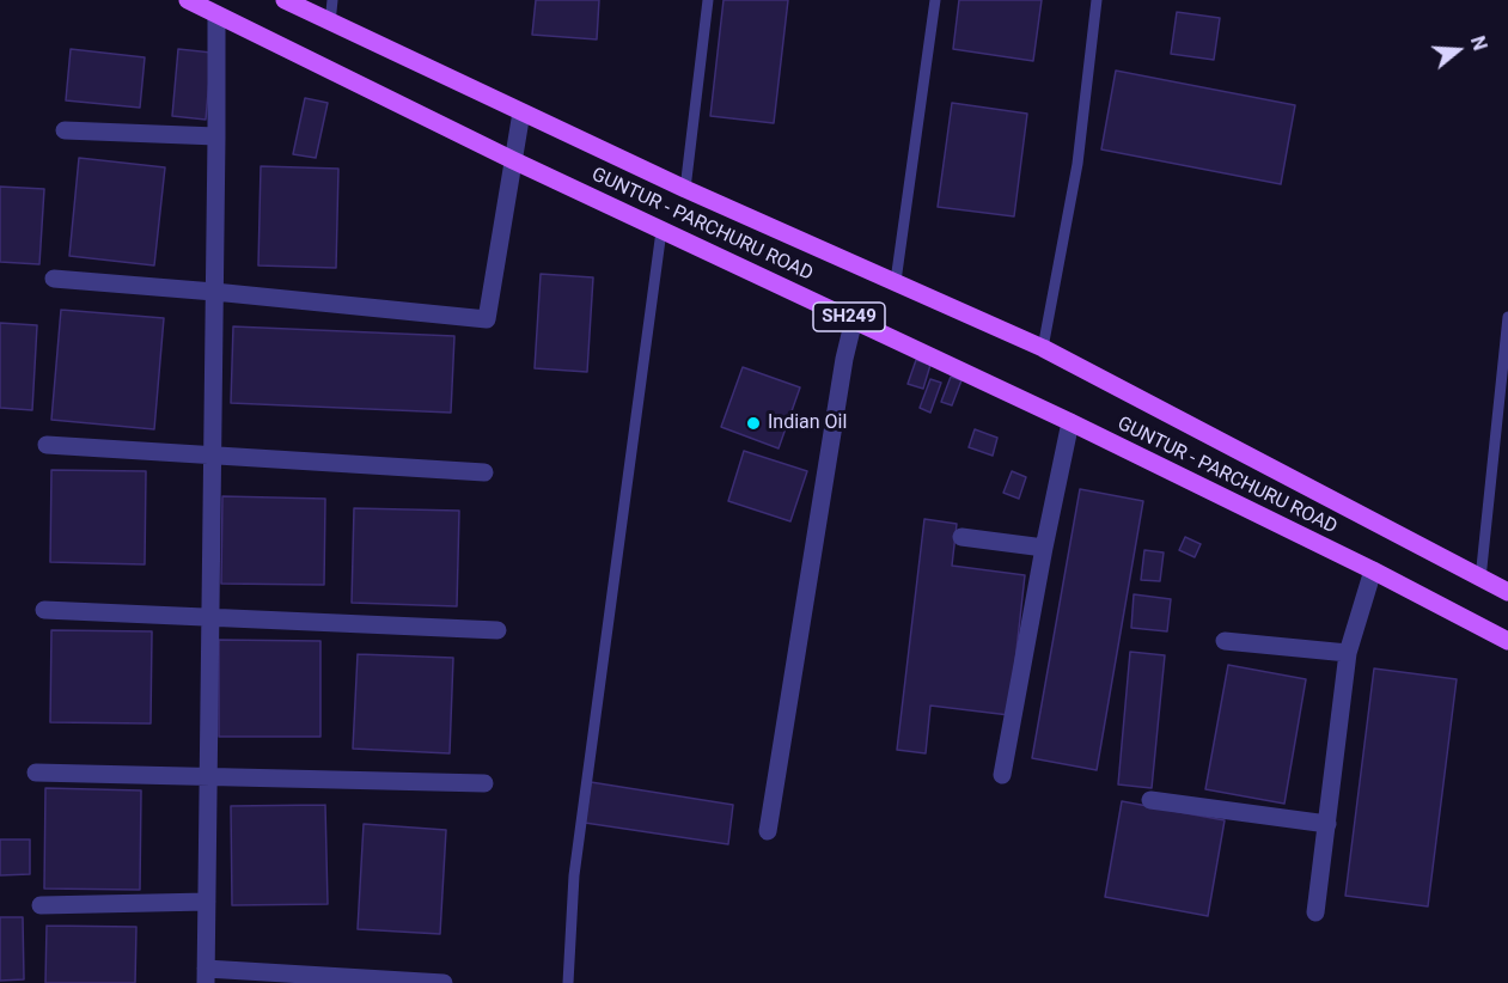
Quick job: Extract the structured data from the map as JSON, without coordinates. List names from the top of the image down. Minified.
{"streets":{"main road":["GUNTUR - PARCHURU ROAD","SH249"]},"places":["Indian Oil"],"north":"right"}
